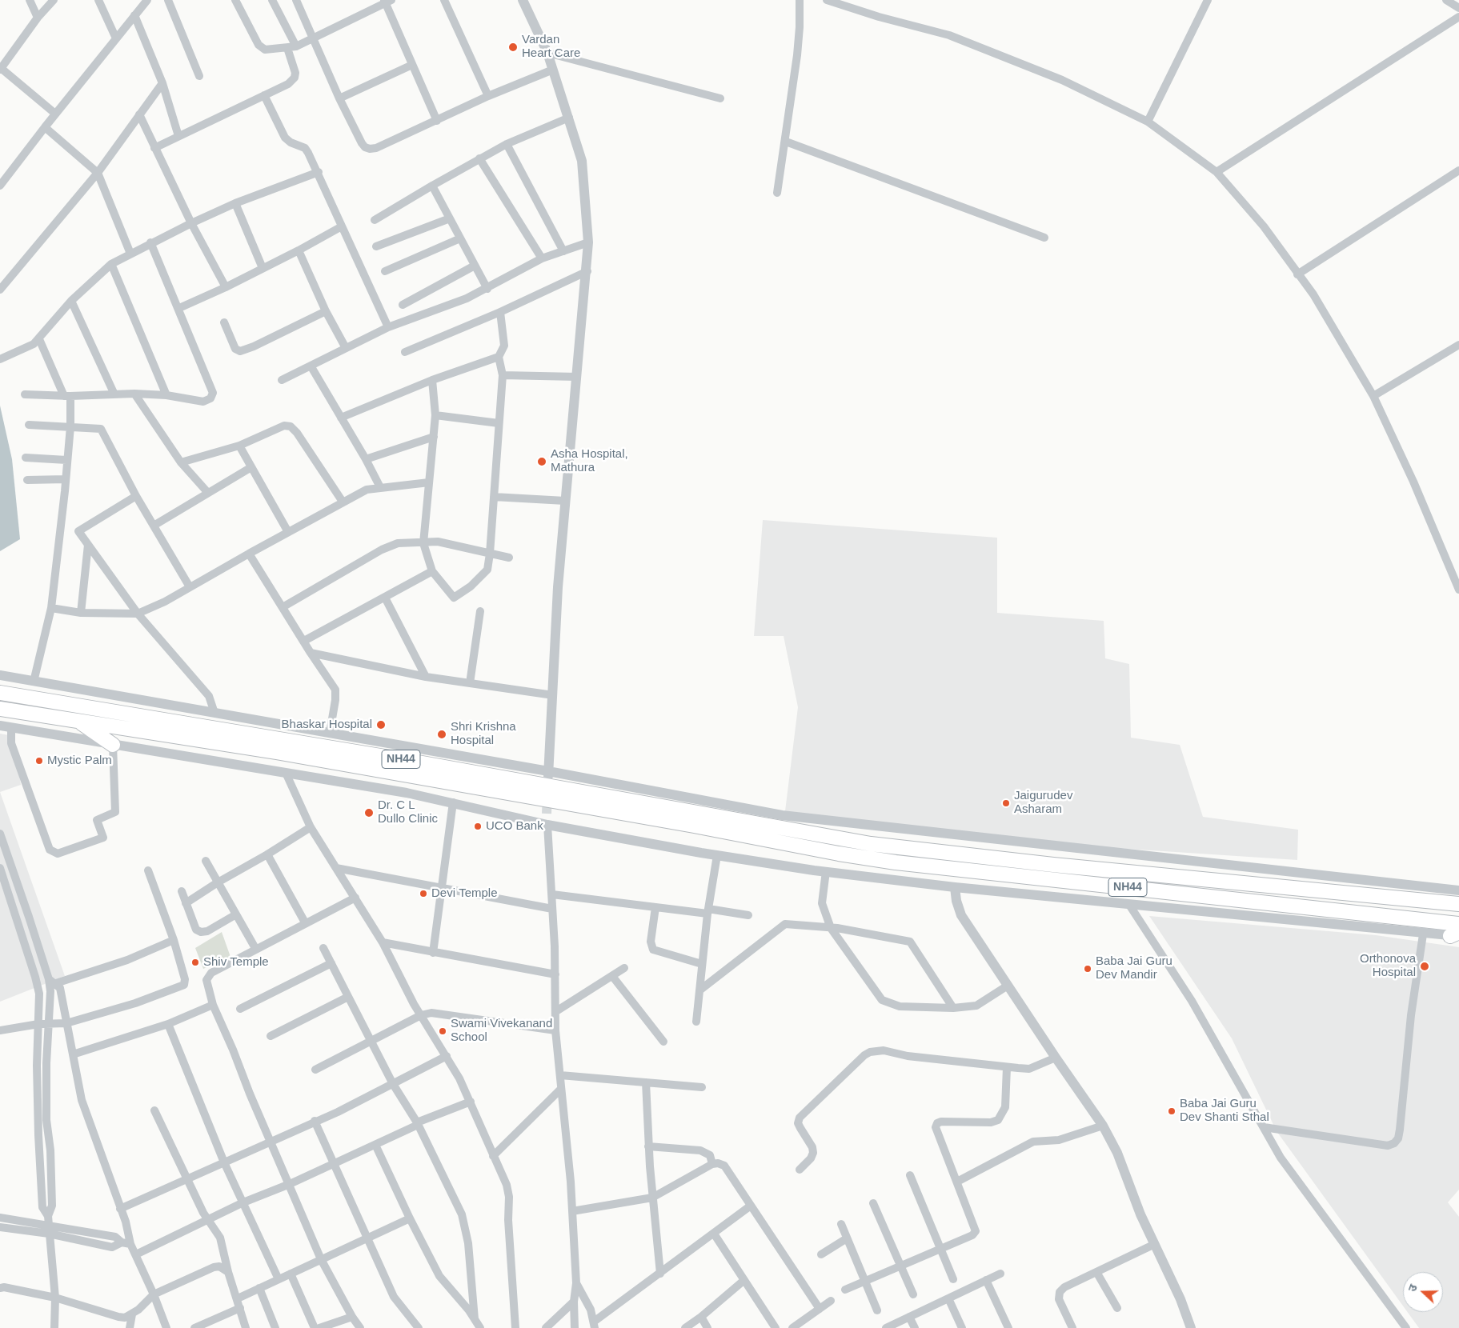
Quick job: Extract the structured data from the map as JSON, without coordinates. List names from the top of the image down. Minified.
{"streets":{"highway":["NH44"]},"places":["Vardan Heart Care","Asha Hospital, Mathura","Bhaskar Hospital","Shri Krishna Hospital","Mystic Palm","Jaigurudev Asharam","Dr. C L Dullo Clinic","UCO Bank","Devi Temple","Shiv Temple","Orthonova Hospital","Baba Jai Guru Dev Mandir","Swami Vivekanand School","Baba Jai Guru Dev Shanti Sthal"],"north":"left"}
